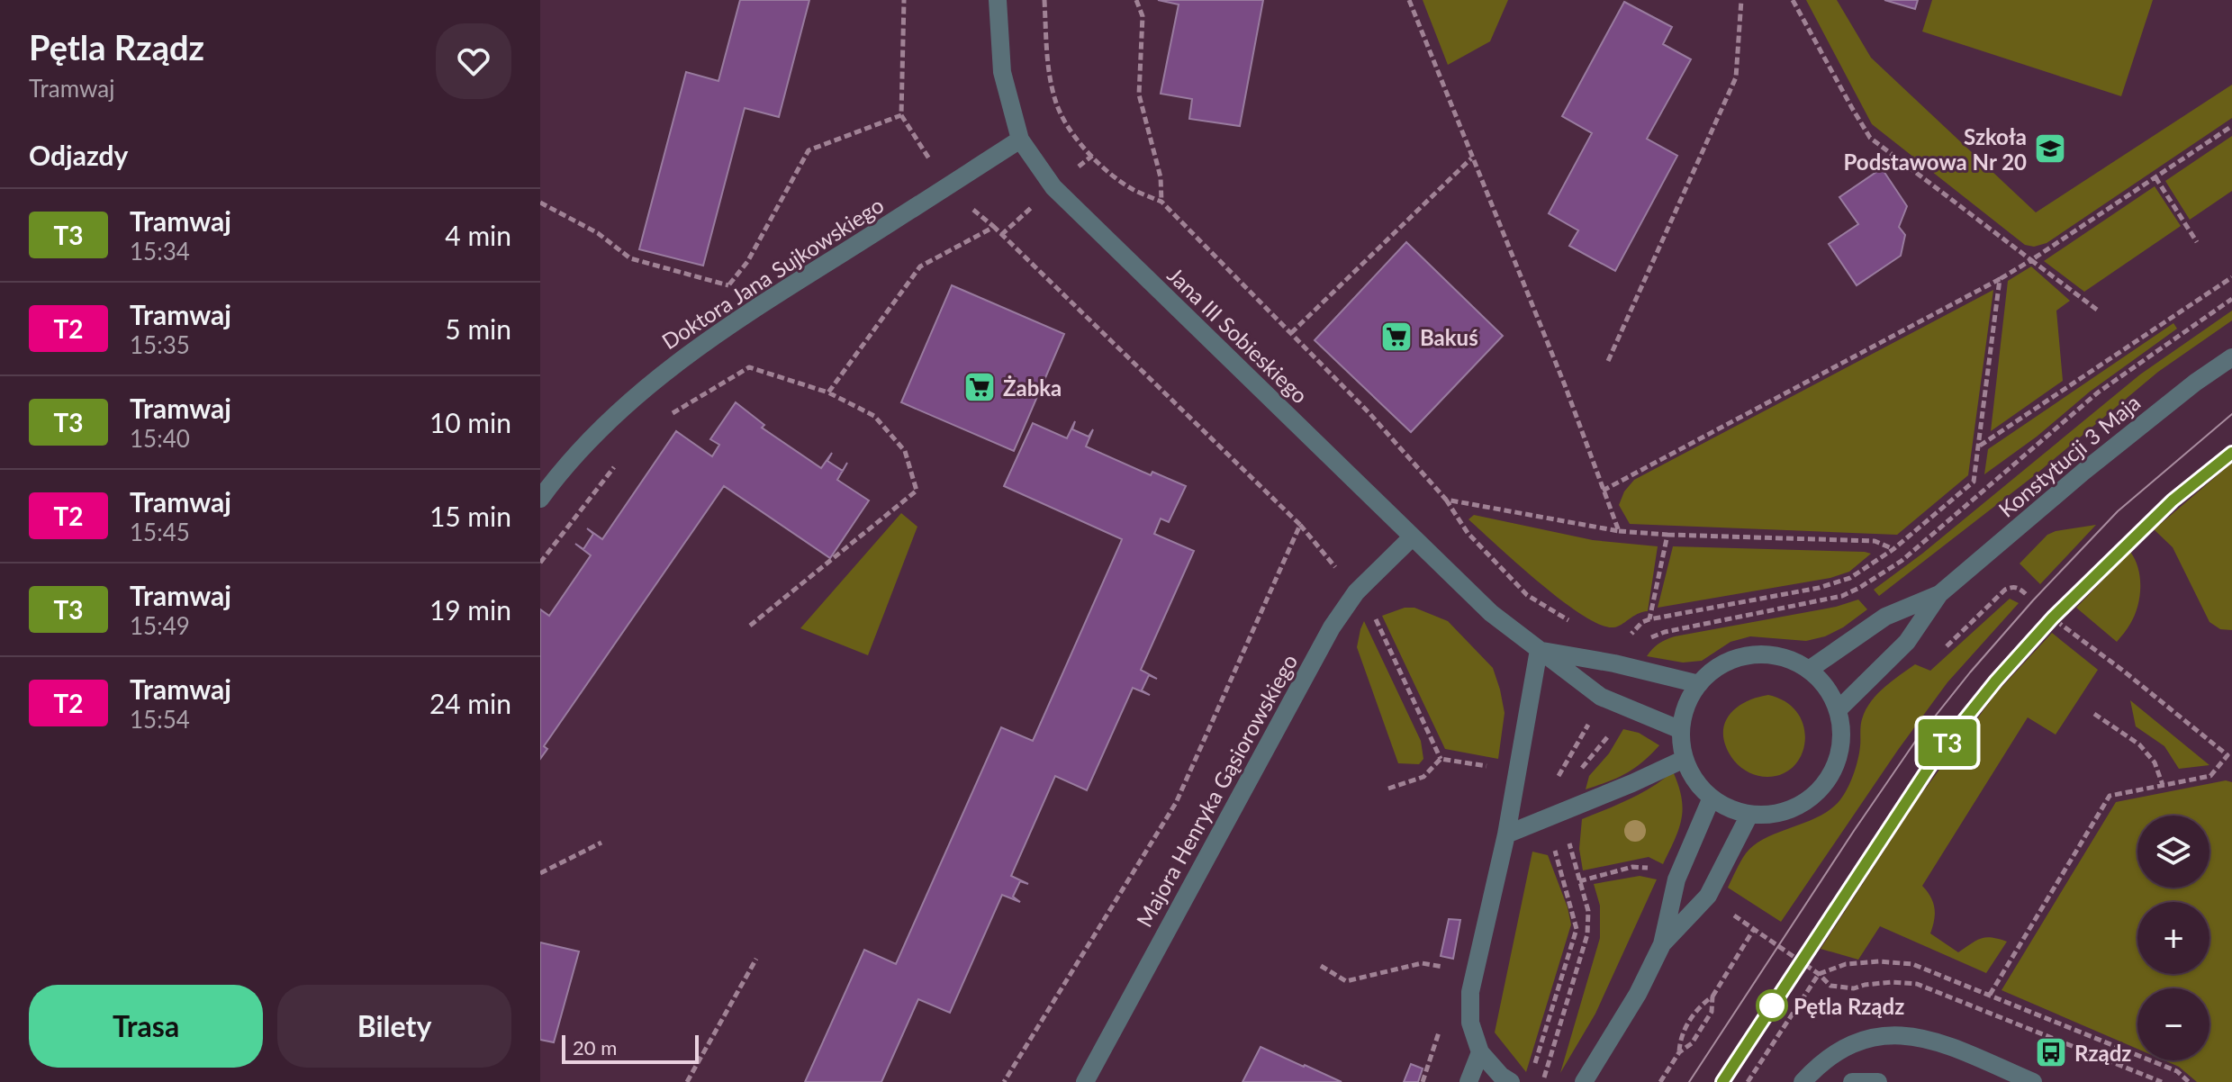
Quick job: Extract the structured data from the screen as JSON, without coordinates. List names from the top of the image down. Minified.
{"streets":{"street":["Doktora Jana Sujkowskiego","Jana III Sobieskiego","Konstytucji 3 Maja","Majora Henryka Gąsiorowskiego"]},"crossings":[["Doktora Jana Sujkowskiego","Jana III Sobieskiego"],["Jana III Sobieskiego","Konstytucji 3 Maja"],["Jana III Sobieskiego","Majora Henryka Gąsiorowskiego"]],"places":{"school or university":["Szkoła Podstawowa Nr 20"],"supermarket":["Bakuś","Żabka"],"other":["Pętla Rządz"],"bus stop":["Rządz"]},"lines":["tram line T3"],"scale_bar":"20 m","page":{"heading":[["Pętla Rządz","Tramwaj"],"Odjazdy"],"on_map":"T3","list":[{"mark":"T3","name":"Tramwaj","note":"15:34","value":"4 min"},{"mark":"T2","name":"Tramwaj","note":"15:35","value":"5 min"},{"mark":"T3","name":"Tramwaj","note":"15:40","value":"10 min"},{"mark":"T2","name":"Tramwaj","note":"15:45","value":"15 min"},{"mark":"T3","name":"Tramwaj","note":"15:49","value":"19 min"},{"mark":"T2","name":"Tramwaj","note":"15:54","value":"24 min"}],"map_buttons":["+","−"],"buttons":["Trasa","Bilety"],"scale":"20 m"}}
